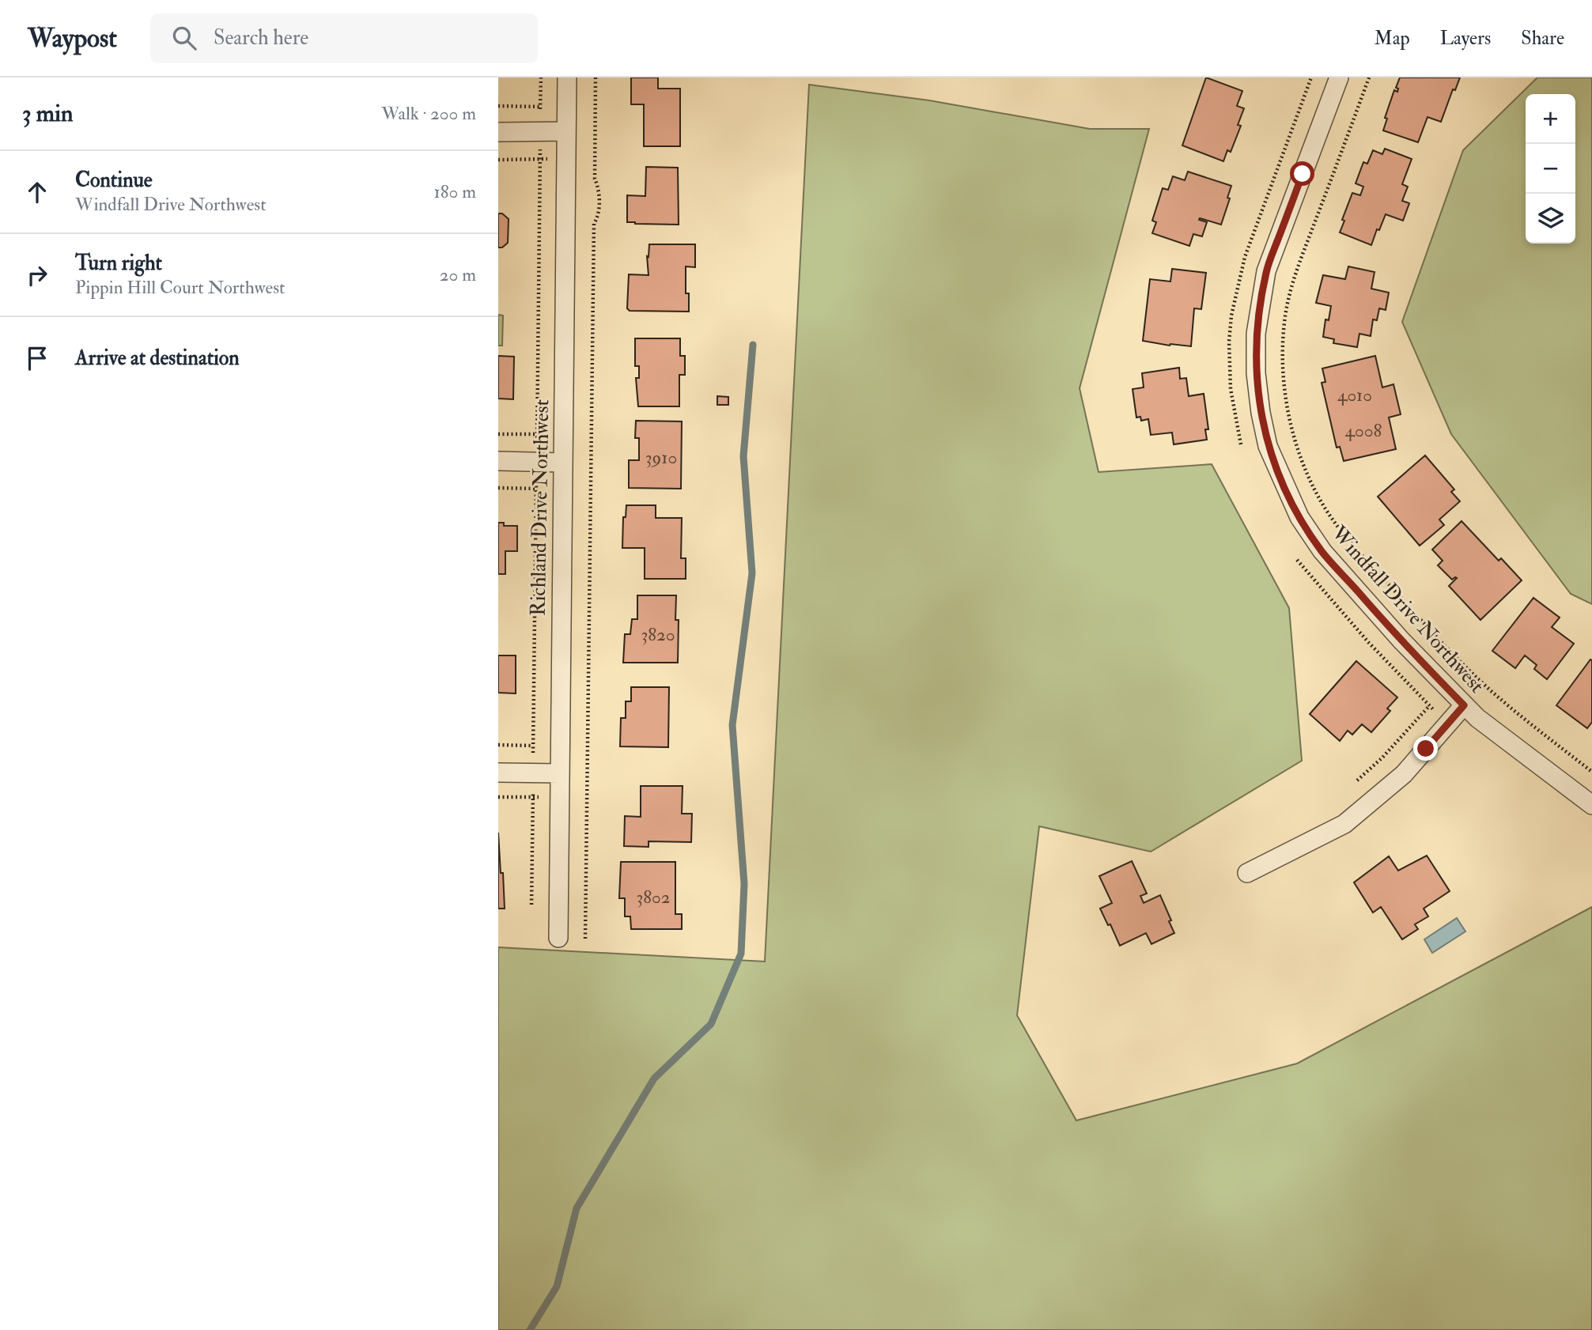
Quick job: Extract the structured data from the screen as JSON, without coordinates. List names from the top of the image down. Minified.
{"streets":{"street":["Richland Drive Northwest","Windfall Drive Northwest"]},"house_numbers":["4010","4008","3910","3820","3802"],"page":{"header":"Waypost","search":"Search here","nav":["Map","Layers","Share"],"heading":["3 min","Walk · 200 m"],"map_buttons":["+","−"],"list":[["Continue","Windfall Drive Northwest","180 m"],["Turn right","Pippin Hill Court Northwest","20 m"],"Arrive at destination"]}}
